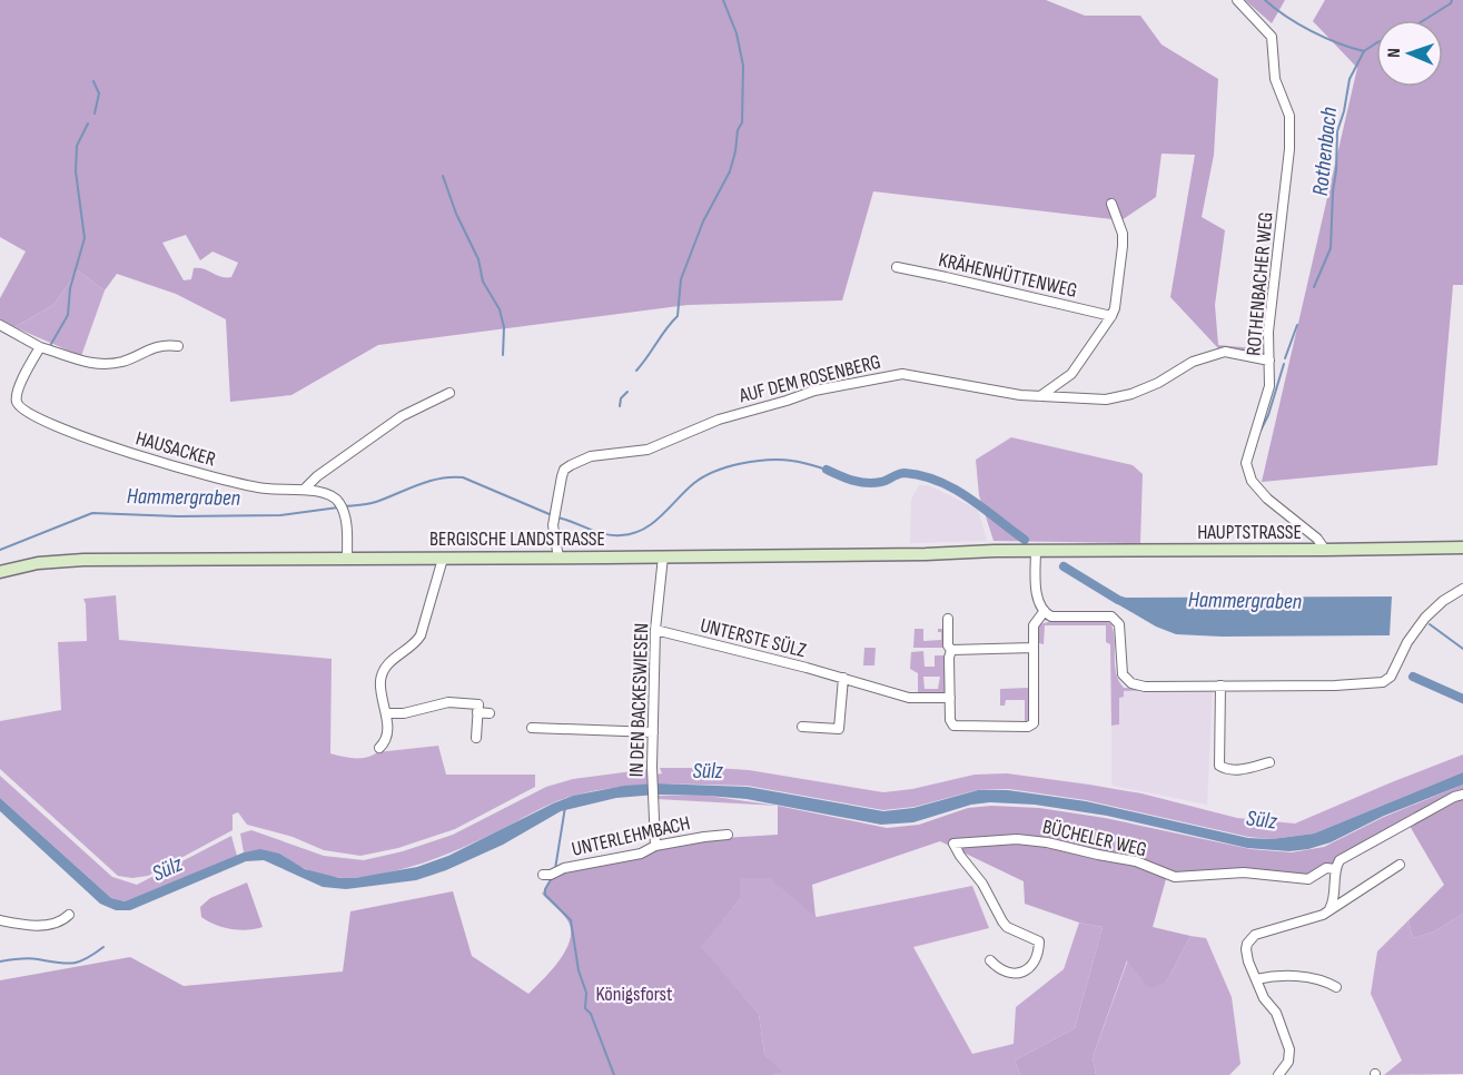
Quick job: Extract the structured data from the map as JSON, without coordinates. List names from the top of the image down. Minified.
{"streets":{"main road":["HAUPTSTRASSE","BERGISCHE LANDSTRASSE"],"street":["KRÄHENHÜTTENWEG","ROTHENBACHER WEG","AUF DEM ROSENBERG","HAUSACKER","UNTERSTE SÜLZ","IN DEN BACKESWIESEN","UNTERLEHMBACH","BÜCHELER WEG"]},"crossings":[["ROTHENBACHER WEG","AUF DEM ROSENBERG"],["ROTHENBACHER WEG","HAUPTSTRASSE"],["AUF DEM ROSENBERG","BERGISCHE LANDSTRASSE"],["HAUSACKER","BERGISCHE LANDSTRASSE"],["HAUPTSTRASSE","BERGISCHE LANDSTRASSE"],["BERGISCHE LANDSTRASSE","IN DEN BACKESWIESEN"],["UNTERSTE SÜLZ","IN DEN BACKESWIESEN"],["IN DEN BACKESWIESEN","UNTERLEHMBACH"]],"water":["Rothenbach","Hammergraben","Sülz"],"parks":["Königsforst"],"north":"left"}
